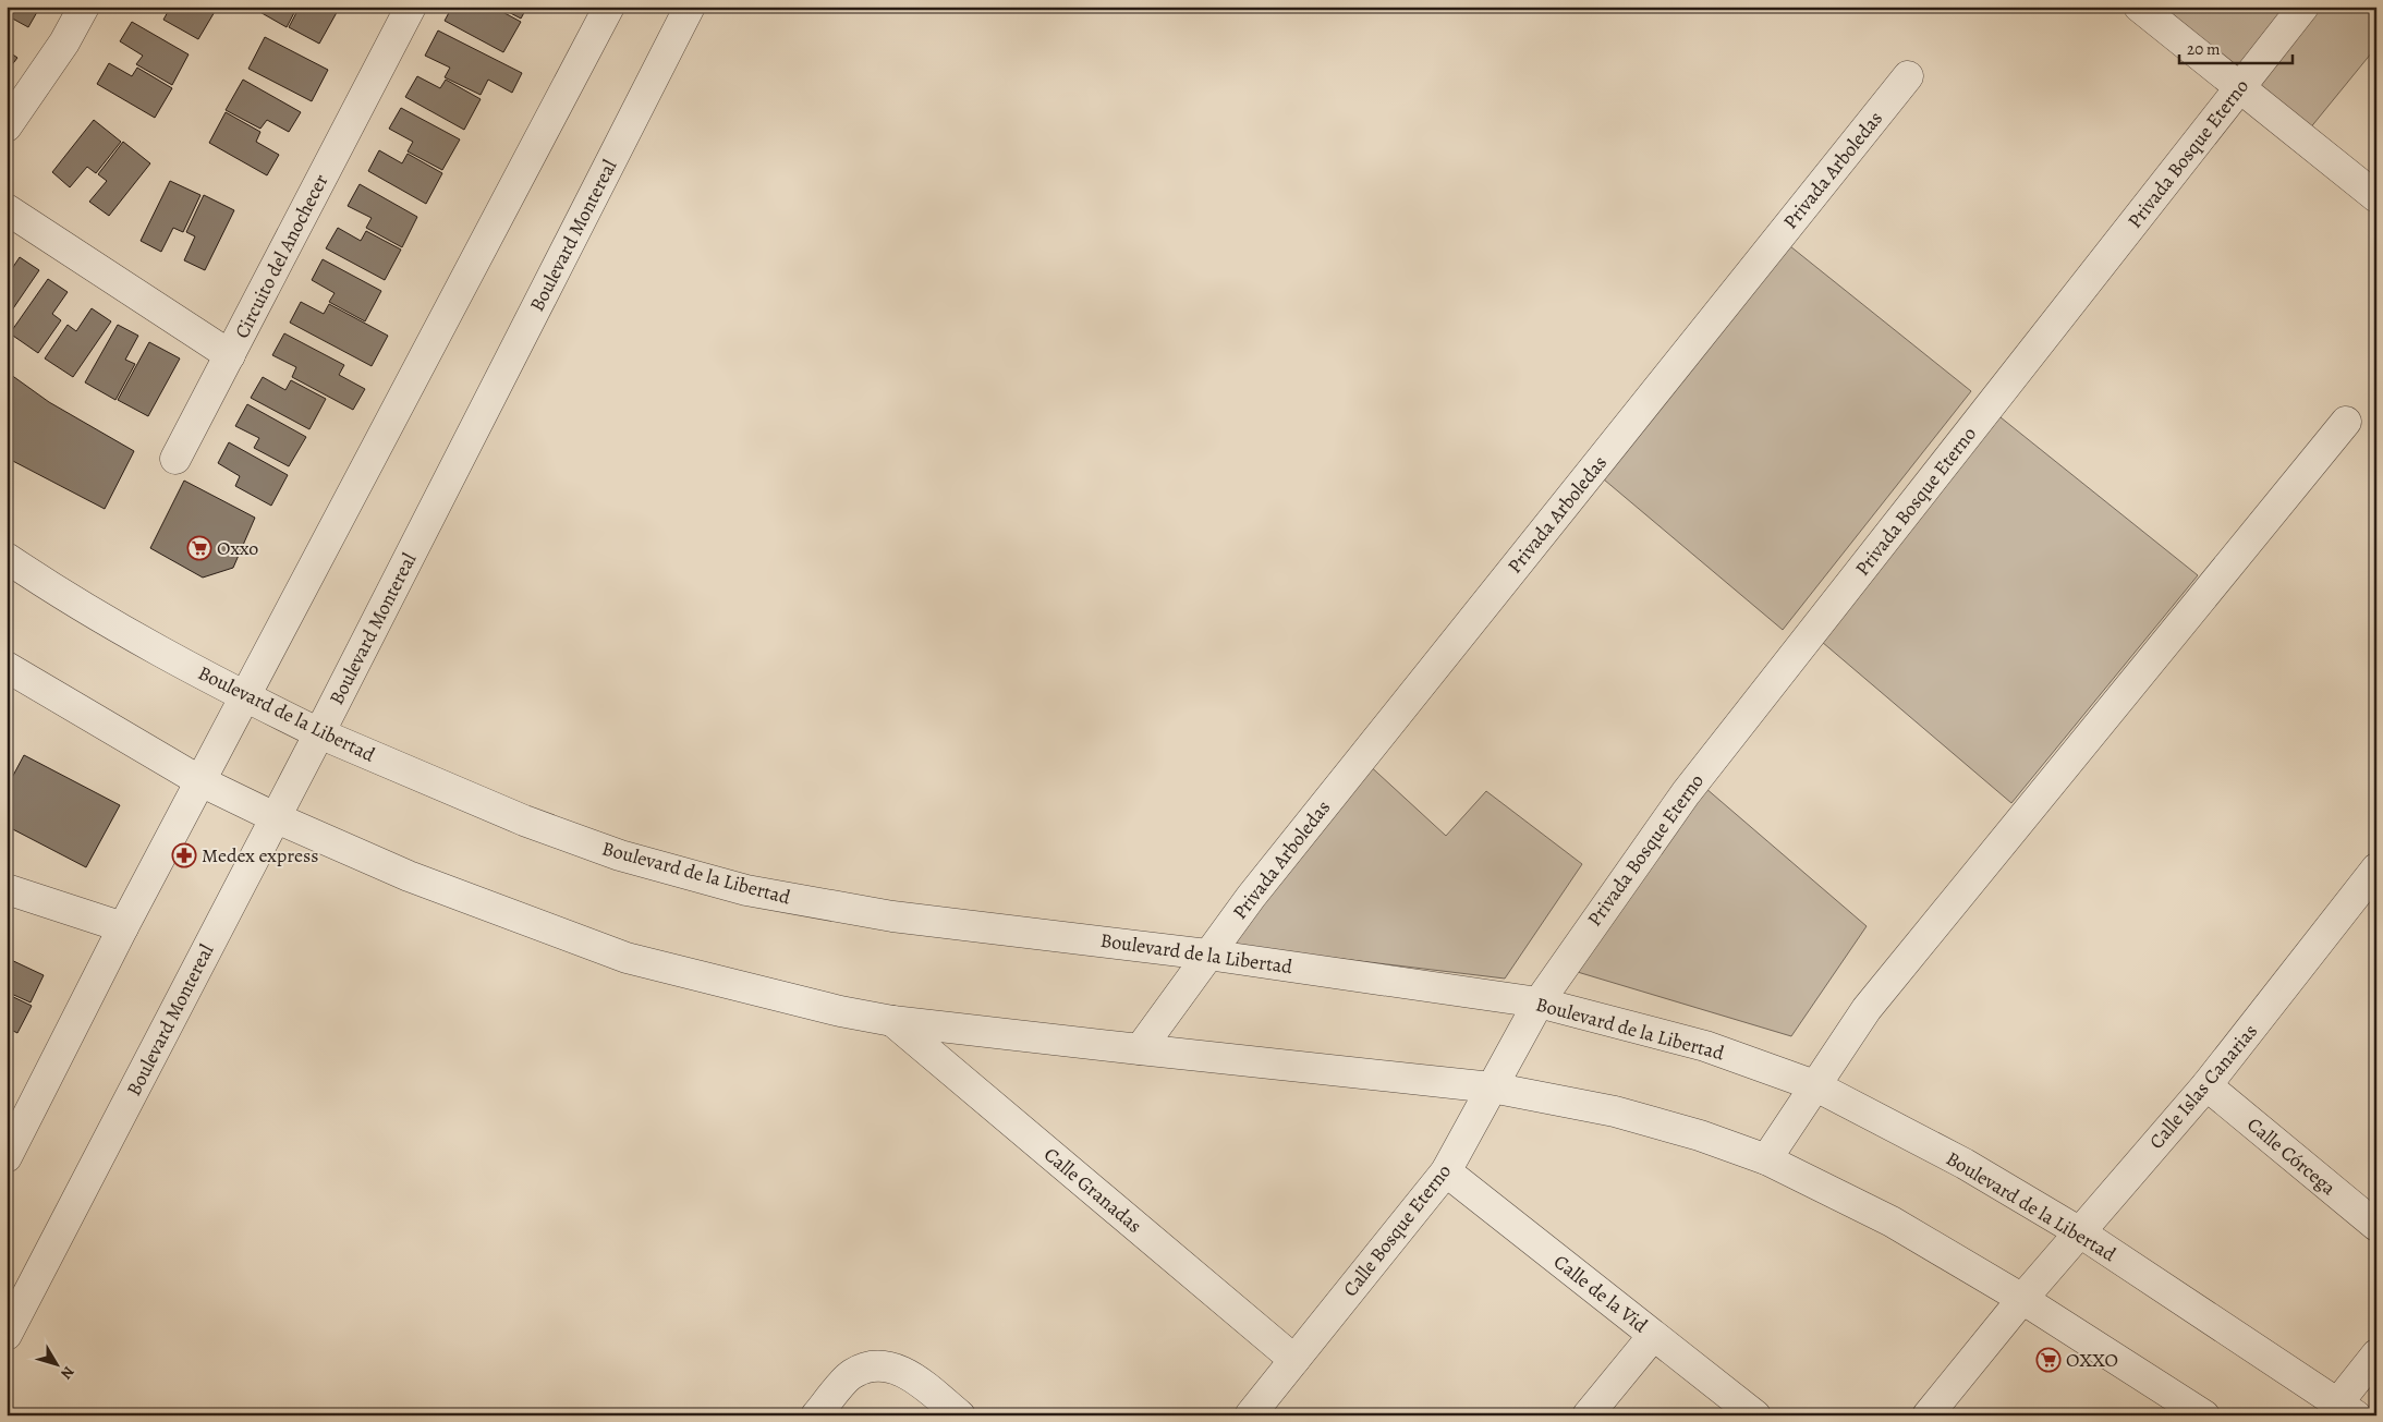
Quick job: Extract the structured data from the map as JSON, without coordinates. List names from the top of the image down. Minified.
{"streets":{"street":["Privada Bosque Eterno","Privada Arboledas","Boulevard Montereal","Circuito del Anochecer","Boulevard de la Libertad","Calle Islas Canarias","Calle Córcega","Calle Granadas","Calle Bosque Eterno","Calle de la Vid"]},"crossings":[["Privada Bosque Eterno","Boulevard de la Libertad"],["Privada Bosque Eterno","Calle Bosque Eterno"],["Privada Arboledas","Boulevard de la Libertad"],["Boulevard Montereal","Boulevard de la Libertad"],["Boulevard de la Libertad","Calle Islas Canarias"],["Boulevard de la Libertad","Calle Bosque Eterno"],["Calle Islas Canarias","Calle Córcega"],["Calle Granadas","Calle Bosque Eterno"],["Calle Bosque Eterno","Calle de la Vid"]],"places":{"supermarket":["Oxxo","OXXO"],"pharmacy":["Medex express"]},"scale_bar":"20 m","north":"bottom right"}
